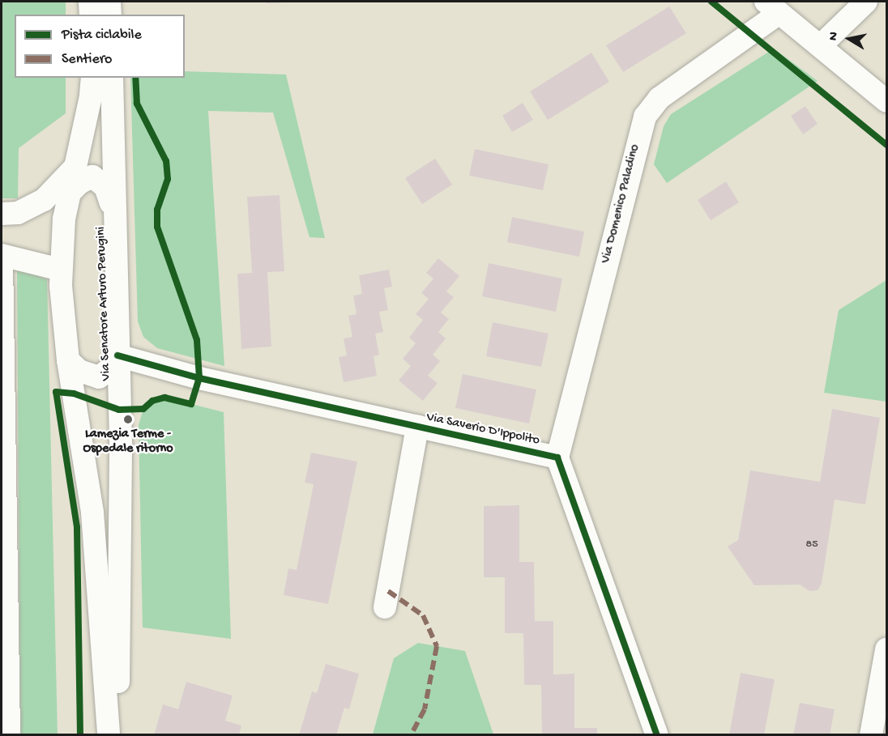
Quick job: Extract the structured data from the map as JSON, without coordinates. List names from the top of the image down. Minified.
{"streets":{"street":["Via Domenico Paladino","Via Senatore Arturo Perugini","Via Saverio D'Ippolito"]},"crossings":[["Via Domenico Paladino","Via Saverio D'Ippolito"],["Via Senatore Arturo Perugini","Via Saverio D'Ippolito"]],"places":["Lamezia Terme - Ospedale ritorno"],"house_numbers":["85"],"legend":["Pista ciclabile","Sentiero"],"north":"left"}
